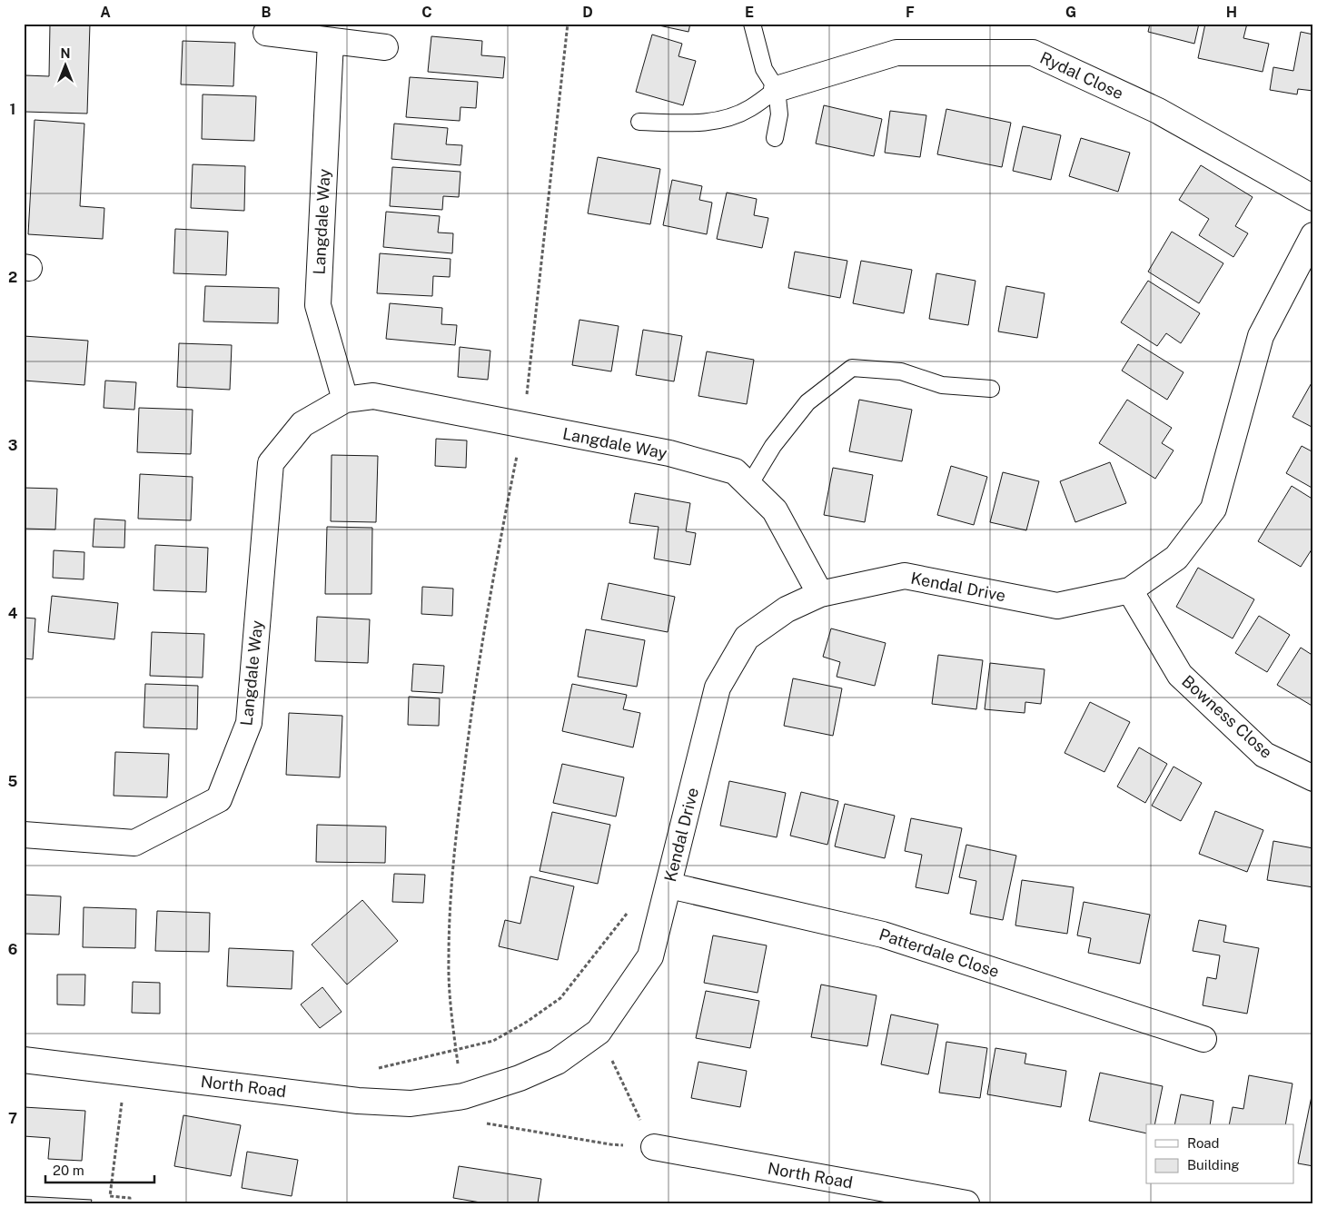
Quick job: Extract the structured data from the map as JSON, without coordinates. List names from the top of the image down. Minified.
{"streets":{"street":["Rydal Close","Langdale Way","Kendal Drive","Bowness Close","Patterdale Close","North Road"]},"crossings":[["Langdale Way","Kendal Drive"],["Kendal Drive","Bowness Close"],["Kendal Drive","Patterdale Close"],["Kendal Drive","North Road"]],"legend":["Road","Building"],"scale_bar":"20 m","north":"top","grid":{"columns":["A","B","C","D","E","F","G","H"],"rows":["1","2","3","4","5","6","7"]}}
